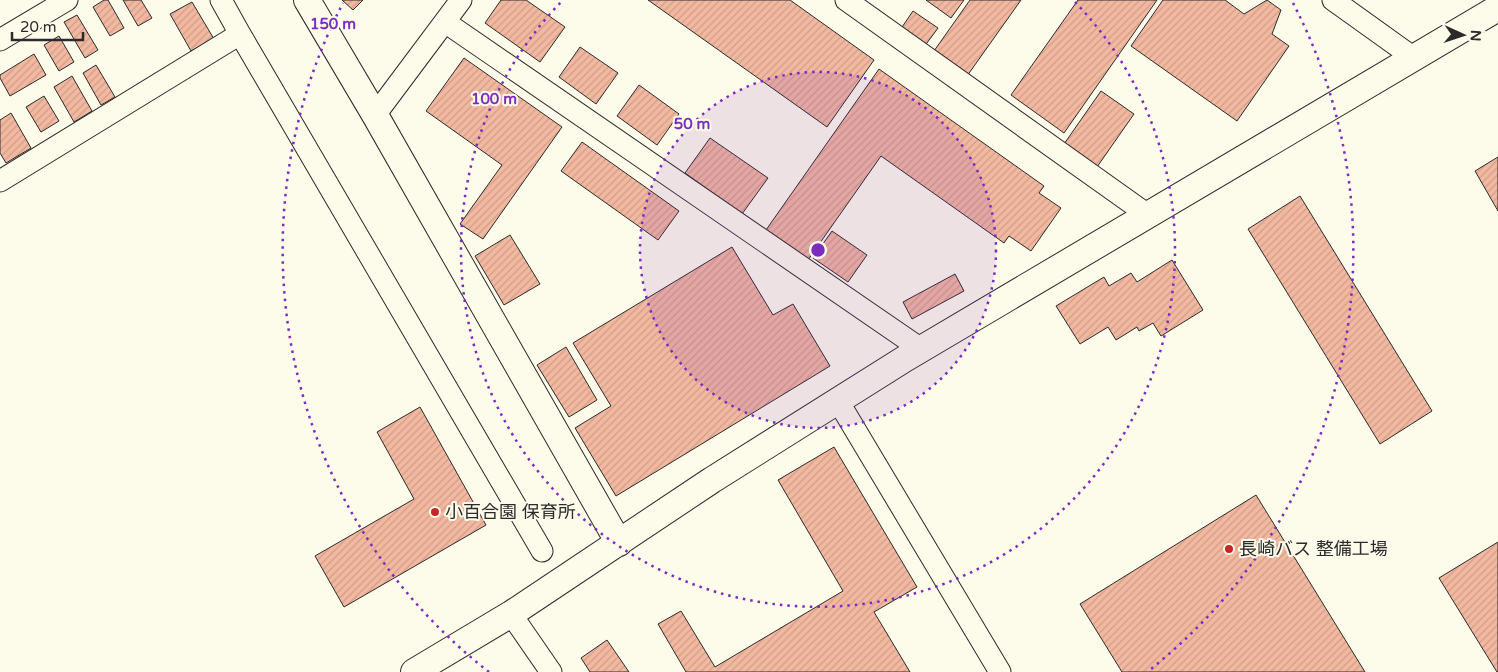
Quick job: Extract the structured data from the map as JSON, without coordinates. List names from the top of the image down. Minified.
{"places":["小百合園 保育所","長崎バス 整備工場"],"scale_bar":"20 m","north":"right","rings":["150 m","100 m","50 m"]}
